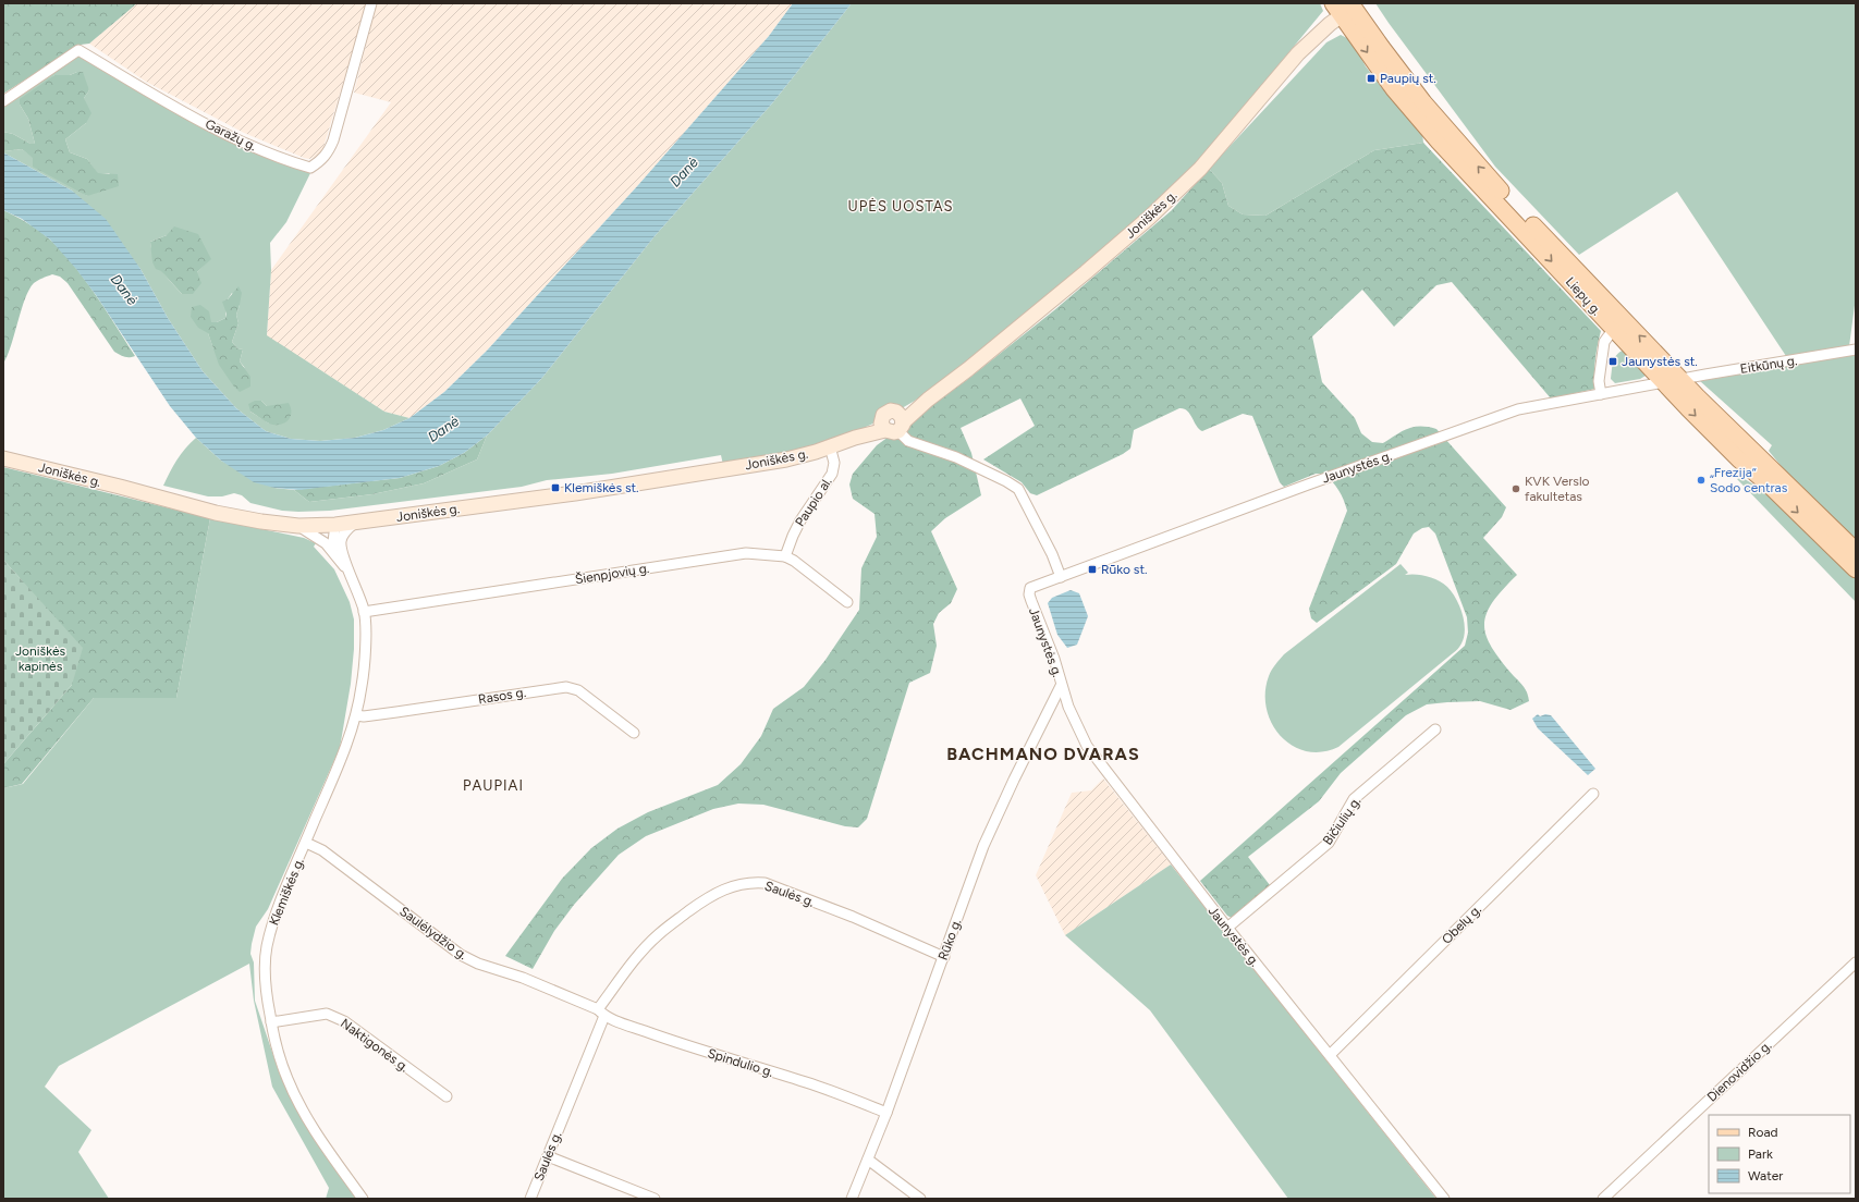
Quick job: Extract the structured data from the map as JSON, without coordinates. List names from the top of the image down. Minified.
{"streets":{"main road":["Joniškės g.","Liepų g."],"street":["Garažų g.","Eitkūnų g.","Jaunystės g.","Paupio al.","Šienpjovių g.","Rasos g.","Bičiulių g.","Klemiškės g.","Saulės g.","Obelų g.","Saulėlydžio g.","Rūko g.","Naktigonės g.","Spindulio g.","Dienovidžio g."]},"crossings":[["Joniškės g.","Liepų g."],["Joniškės g.","Paupio al."],["Joniškės g.","Klemiškės g."],["Liepų g.","Eitkūnų g."],["Liepų g.","Jaunystės g."],["Eitkūnų g.","Jaunystės g."],["Jaunystės g.","Bičiulių g."],["Jaunystės g.","Obelų g."],["Jaunystės g.","Rūko g."],["Paupio al.","Šienpjovių g."],["Šienpjovių g.","Klemiškės g."],["Rasos g.","Klemiškės g."],["Klemiškės g.","Saulėlydžio g."],["Klemiškės g.","Naktigonės g."],["Saulės g.","Saulėlydžio g."],["Saulės g.","Rūko g."],["Saulės g.","Spindulio g."],["Saulėlydžio g.","Spindulio g."],["Rūko g.","Spindulio g."]],"districts":["UPĖS UOSTAS","BACHMANO DVARAS","PAUPIAI"],"water":["Danė"],"parks":["Joniškės kapinės"],"places":{"transit":["Paupių st.","Jaunystės st.","Klemiškės st.","Rūko st."],"other":["„Frezija“ Sodo centras","KVK Verslo fakultetas"]},"legend":["Road","Park","Water"]}
